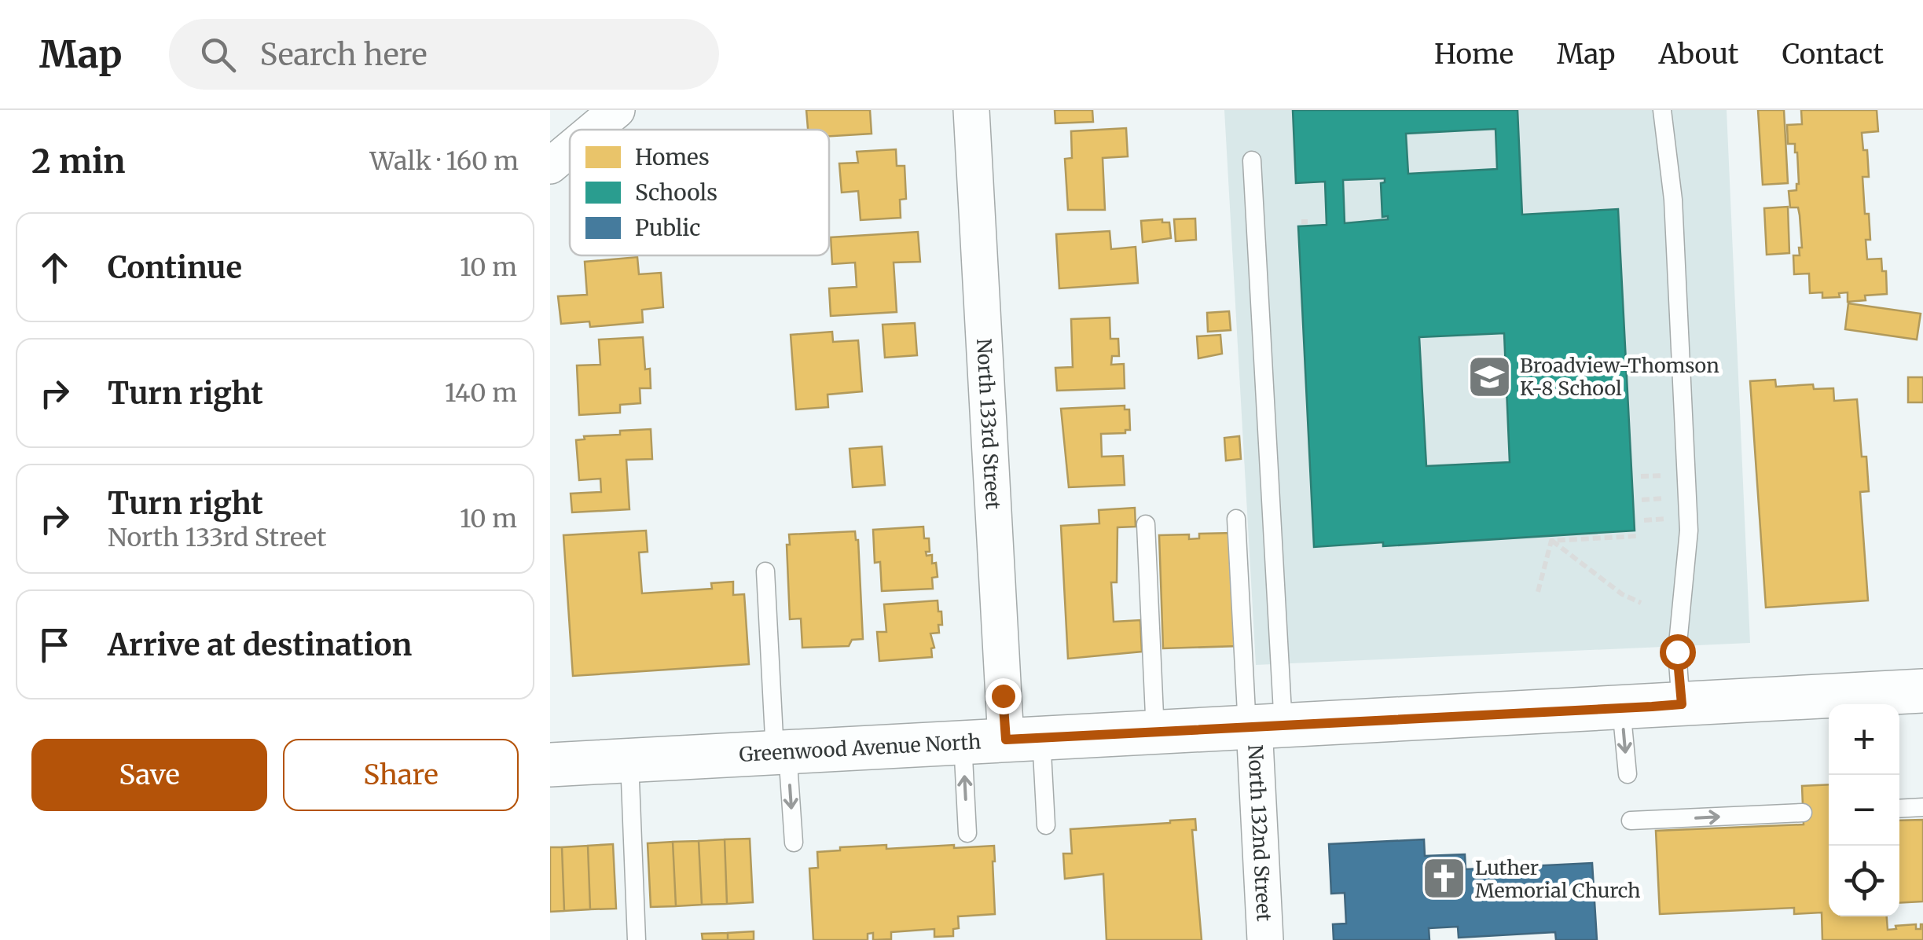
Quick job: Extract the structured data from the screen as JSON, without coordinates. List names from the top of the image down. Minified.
{"streets":{"main road":["Greenwood Avenue North"],"street":["North 133rd Street","North 132nd Street"]},"crossings":[["North 133rd Street","Greenwood Avenue North"],["Greenwood Avenue North","North 132nd Street"]],"places":{"school or university":["Broadview-Thomson K-8 School"],"church":["Luther Memorial Church"]},"legend":["Homes","Schools","Public"],"page":{"header":"Map","search":"Search here","nav":["Home","Map","About","Contact"],"heading":["2 min","Walk · 160 m"],"list":[["Continue","10 m"],["Turn right","140 m"],["Turn right","North 133rd Street","10 m"],"Arrive at destination"],"map_buttons":["+","−"],"buttons":["Save","Share"]}}
